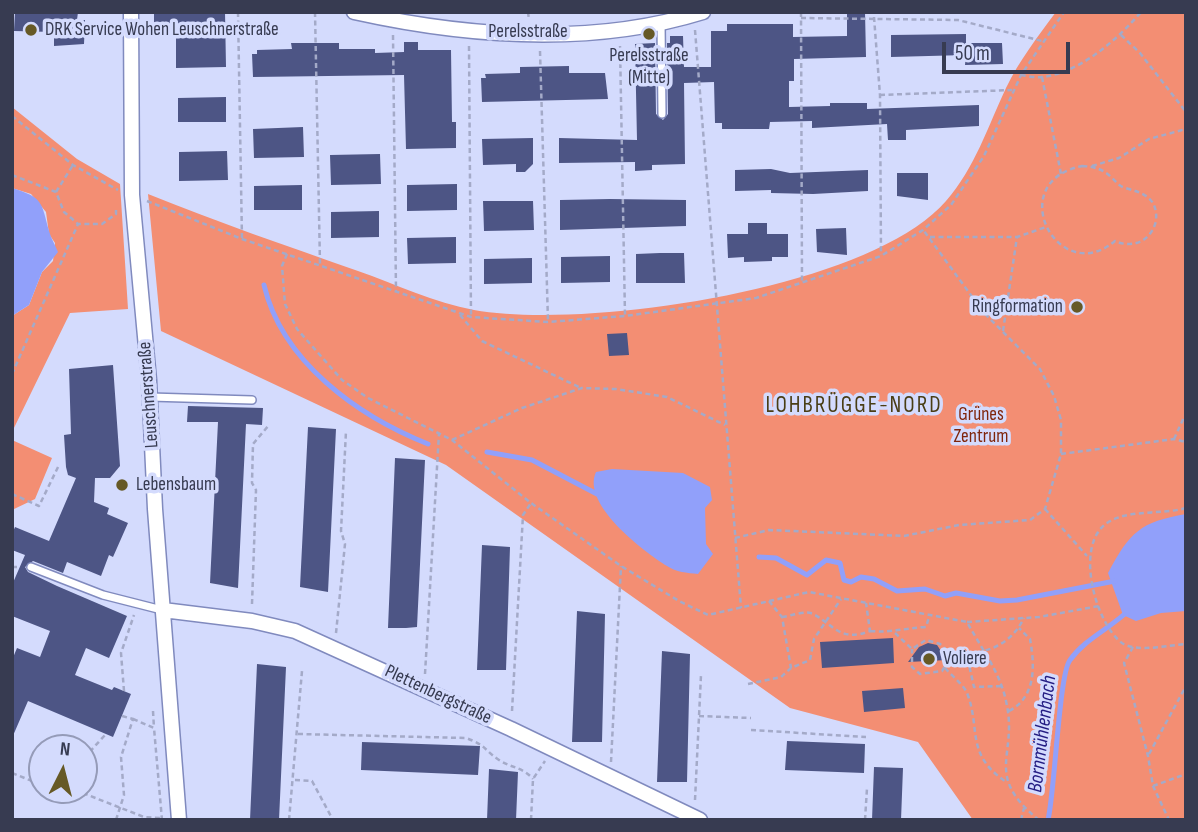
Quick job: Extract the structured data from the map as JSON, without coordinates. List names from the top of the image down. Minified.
{"streets":{"street":["Perelsstraße","Leuschnerstraße","Plettenbergstraße"]},"crossings":[["Leuschnerstraße","Plettenbergstraße"]],"districts":["LOHBRÜGGE-NORD"],"water":["Bornmühlenbach"],"parks":["Grünes Zentrum"],"places":["DRK Service Wohen Leuschnerstraße","Perelsstraße (Mitte)","Ringformation","Lebensbaum","Voliere"],"scale_bar":"50 m","north":"top"}
